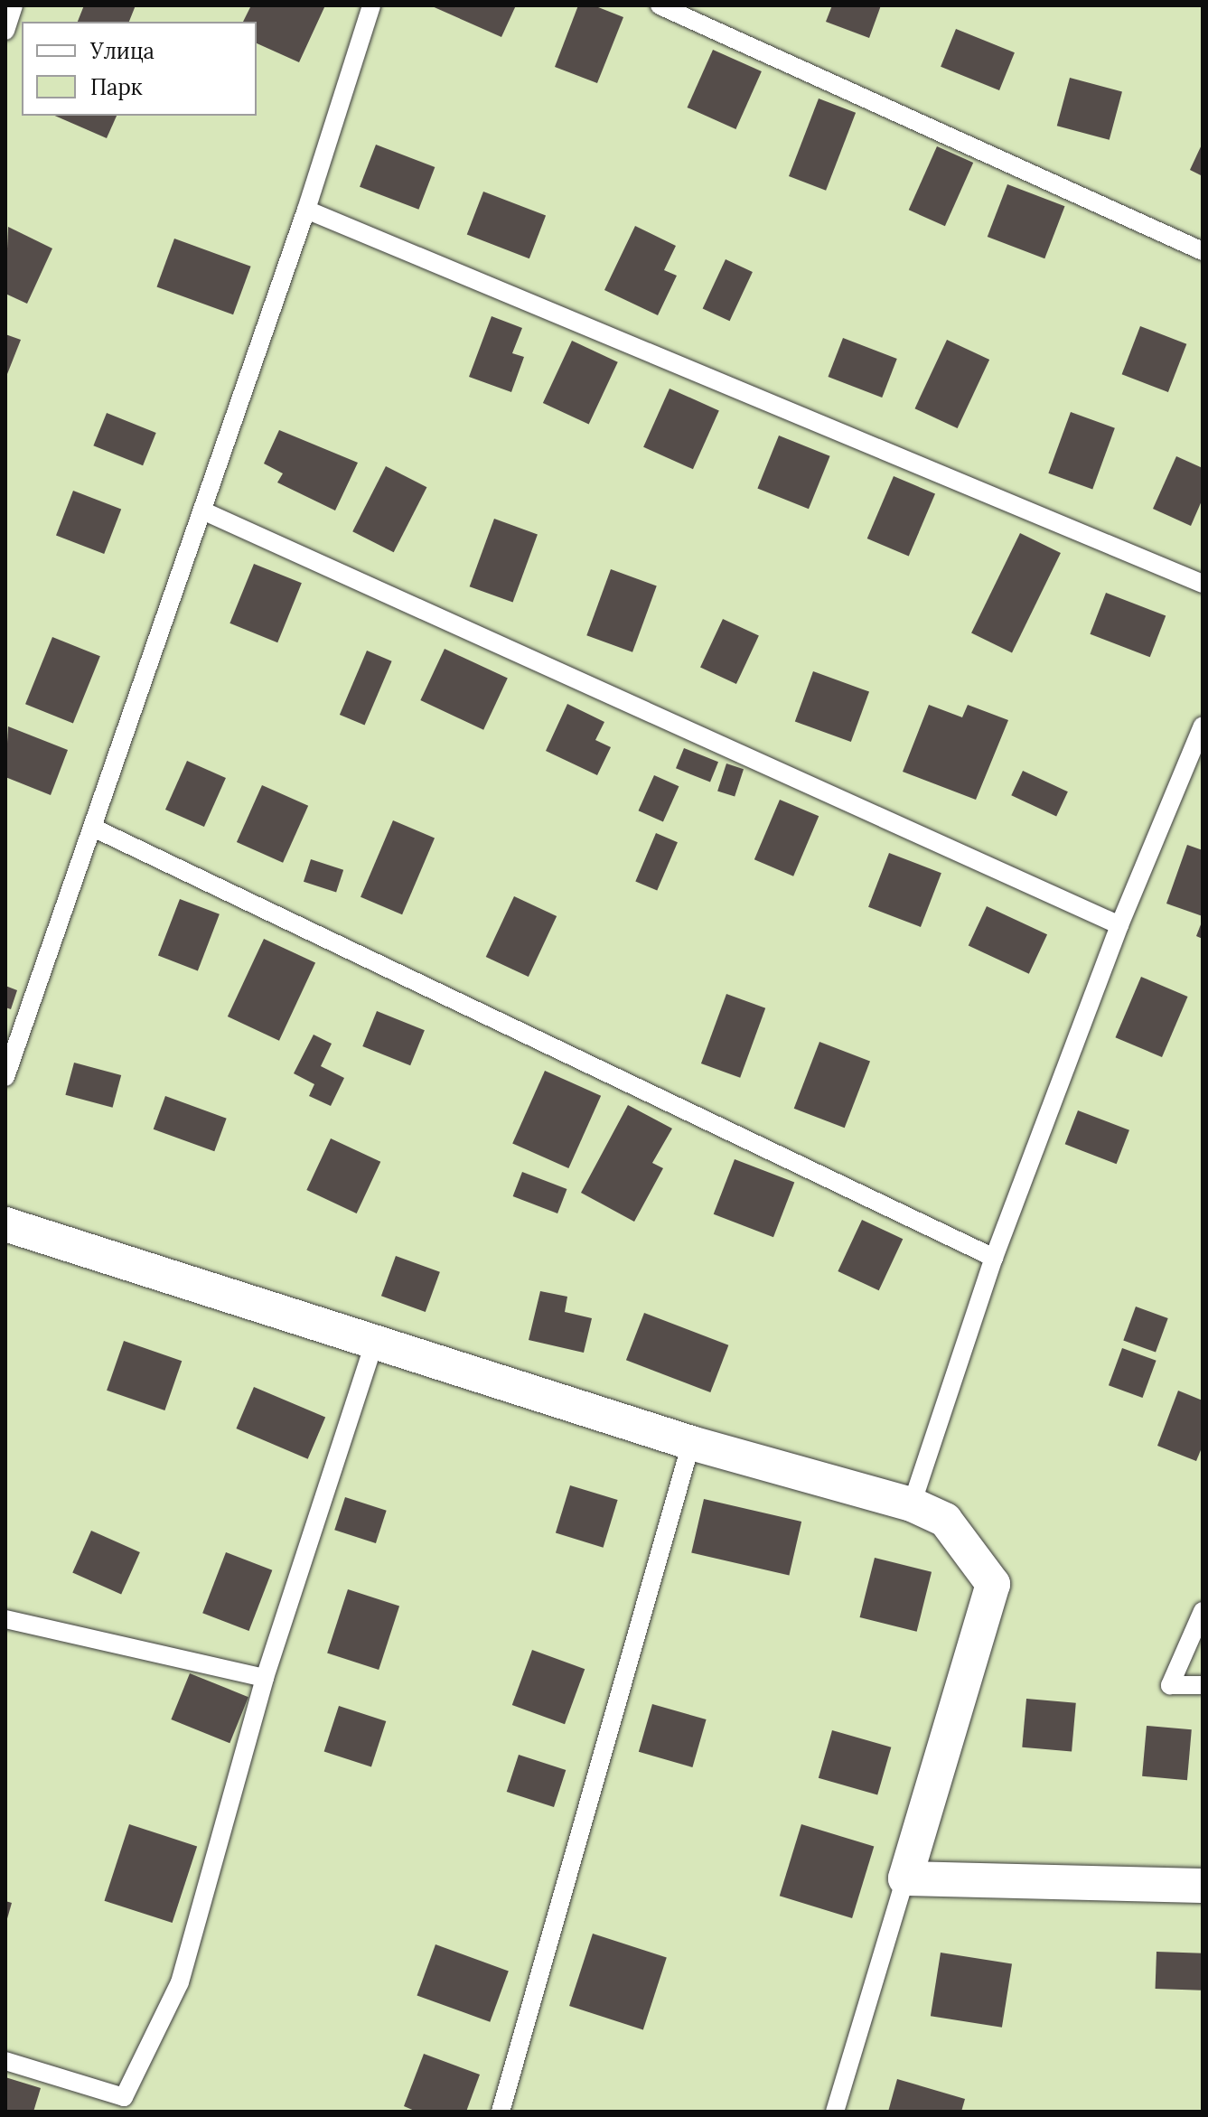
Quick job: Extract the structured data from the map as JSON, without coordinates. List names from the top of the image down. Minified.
{"legend":["Улица","Парк"]}
